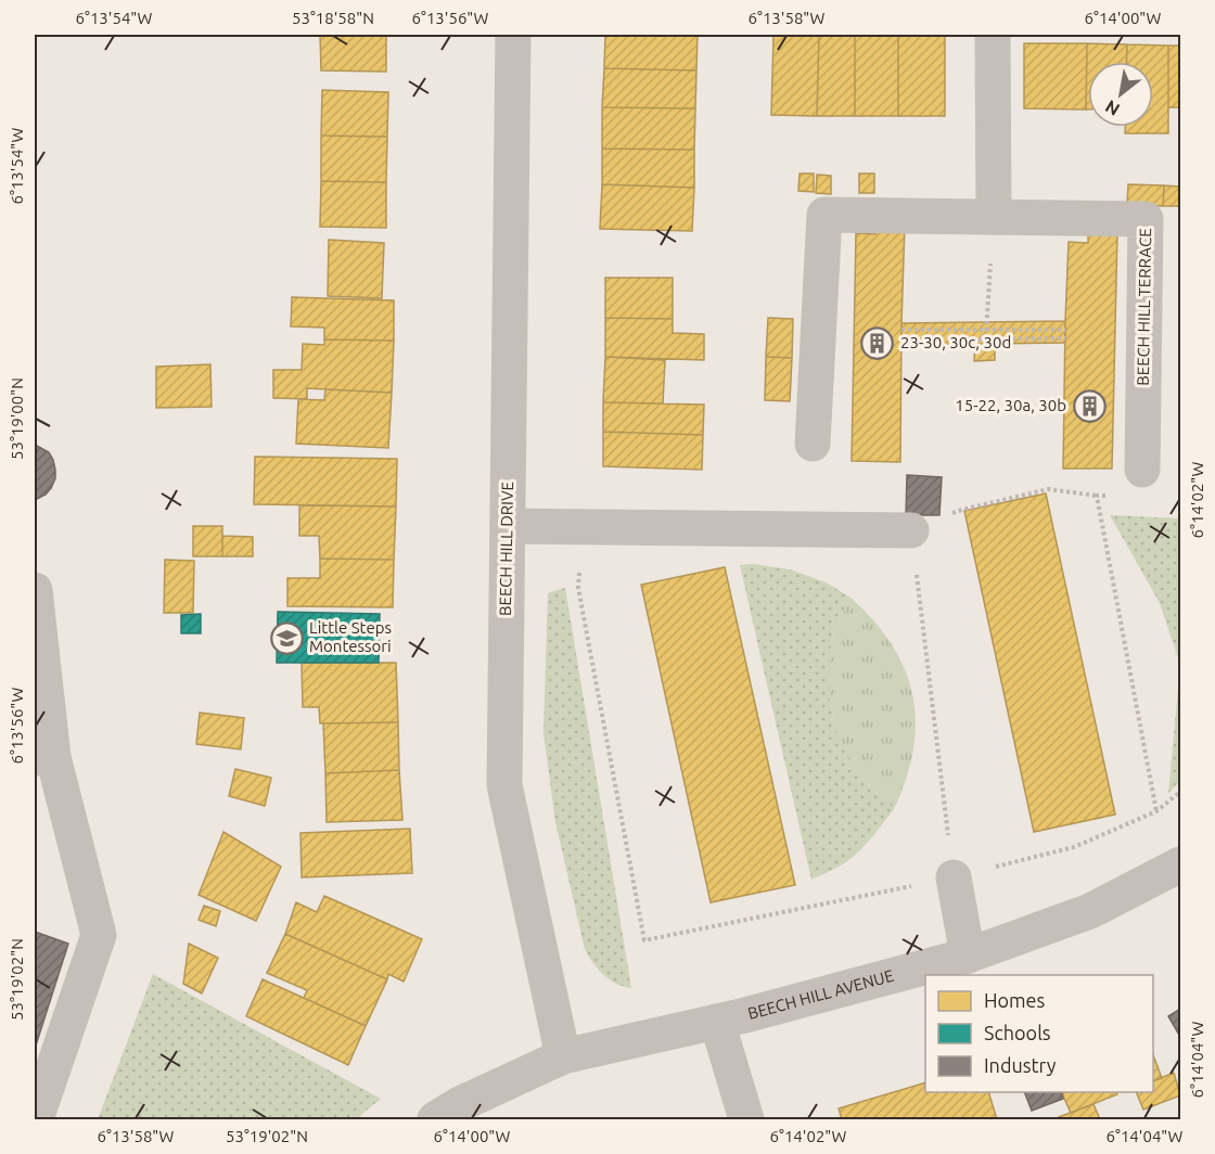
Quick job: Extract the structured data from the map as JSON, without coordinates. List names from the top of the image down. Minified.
{"streets":{"street":["BEECH HILL TERRACE","BEECH HILL DRIVE","BEECH HILL AVENUE"]},"crossings":[["BEECH HILL DRIVE","BEECH HILL AVENUE"]],"places":{"building":["23-30, 30c, 30d","15-22, 30a, 30b"],"school or university":["Little Steps Montessori"]},"legend":["Homes","Schools","Industry"],"north":"bottom left","coordinates":["6°13'54\"W","53°18'58\"N","6°13'56\"W","6°13'58\"W","6°14'00\"W","53°19'00\"N","6°14'02\"W","53°19'02\"N","6°14'04\"W"]}
